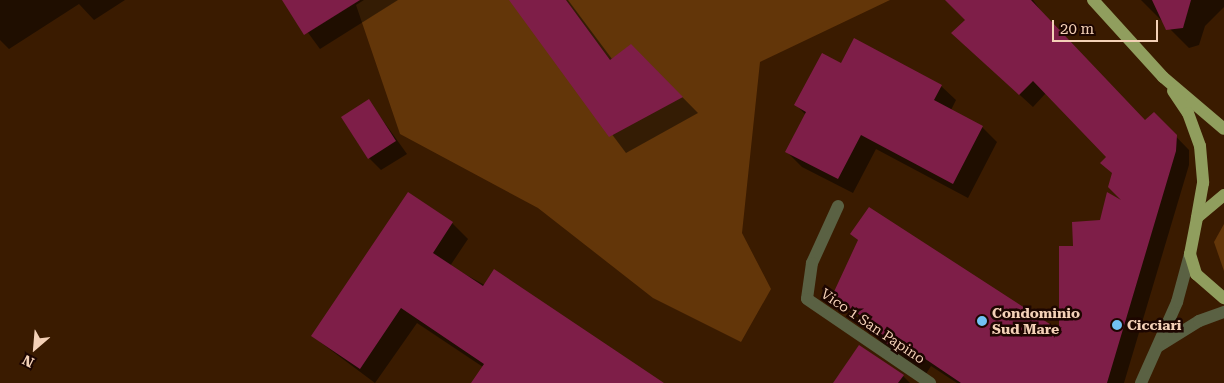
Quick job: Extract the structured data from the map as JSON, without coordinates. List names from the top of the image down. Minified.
{"streets":{"street":["Vico 1 San Papino"]},"places":["Condominio Sud Mare","Cicciari"],"scale_bar":"20 m","north":"bottom left"}
